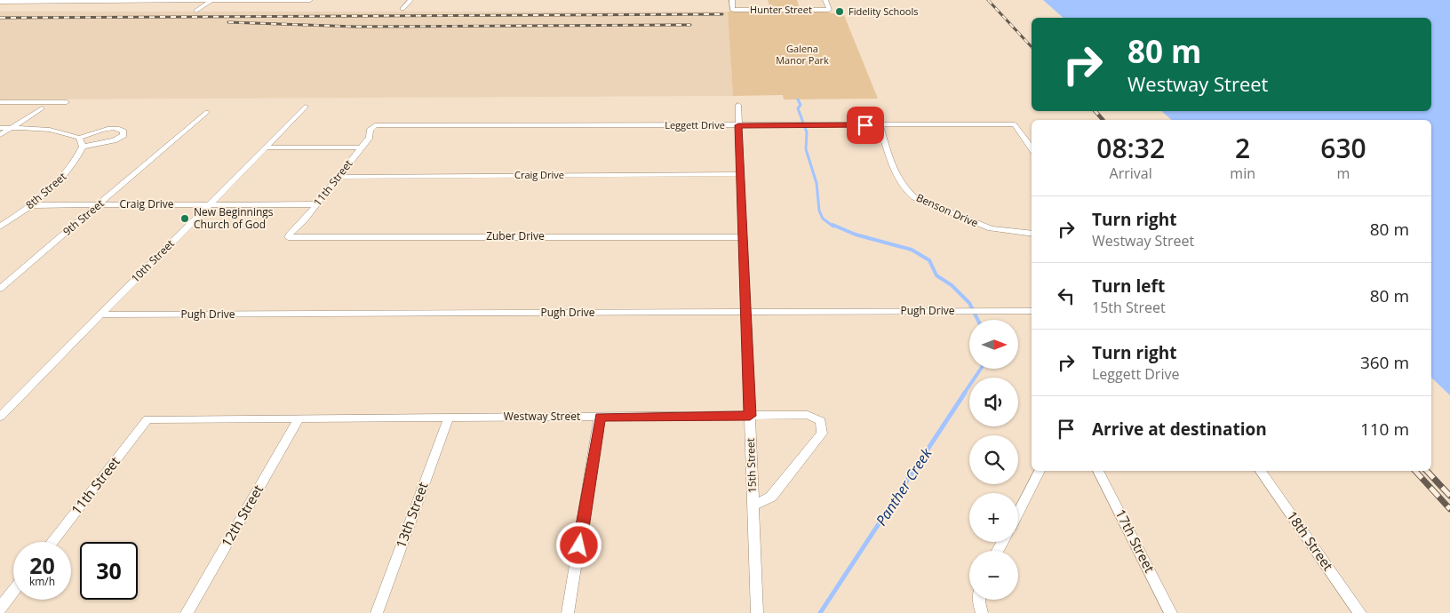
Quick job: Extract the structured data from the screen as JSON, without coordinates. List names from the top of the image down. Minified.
{"streets":{"street":["Hunter Street","Leggett Drive","Craig Drive","11th Street","8th Street","Benson Drive","9th Street","Zuber Drive","10th Street","Pugh Drive","Westway Street","15th Street","13th Street","12th Street","17th Street","18th Street"]},"crossings":[["Leggett Drive","11th Street"],["Leggett Drive","Benson Drive"],["Leggett Drive","15th Street"],["Craig Drive","11th Street"],["Craig Drive","8th Street"],["Craig Drive","9th Street"],["Craig Drive","10th Street"],["Craig Drive","15th Street"],["11th Street","Zuber Drive"],["11th Street","Westway Street"],["Zuber Drive","15th Street"],["10th Street","Pugh Drive"],["Pugh Drive","15th Street"],["Westway Street","15th Street"],["Westway Street","13th Street"],["Westway Street","12th Street"]],"water":["Panther Creek"],"parks":["Galena Manor Park"],"places":["Fidelity Schools","New Beginnings Church of God"],"north":"right","page":{"turn":["80 m","Westway Street"],"eta":["08:32","Arrival","2","min","630","m"],"list":[{"name":"Turn right","note":"Westway Street","value":"80 m"},{"name":"Turn left","note":"15th Street","value":"80 m"},{"name":"Turn right","note":"Leggett Drive","value":"360 m"},{"name":"Arrive at destination","value":"110 m"}],"map_buttons":["+","−"],"speed":"20 km/h","limit":"30"}}
